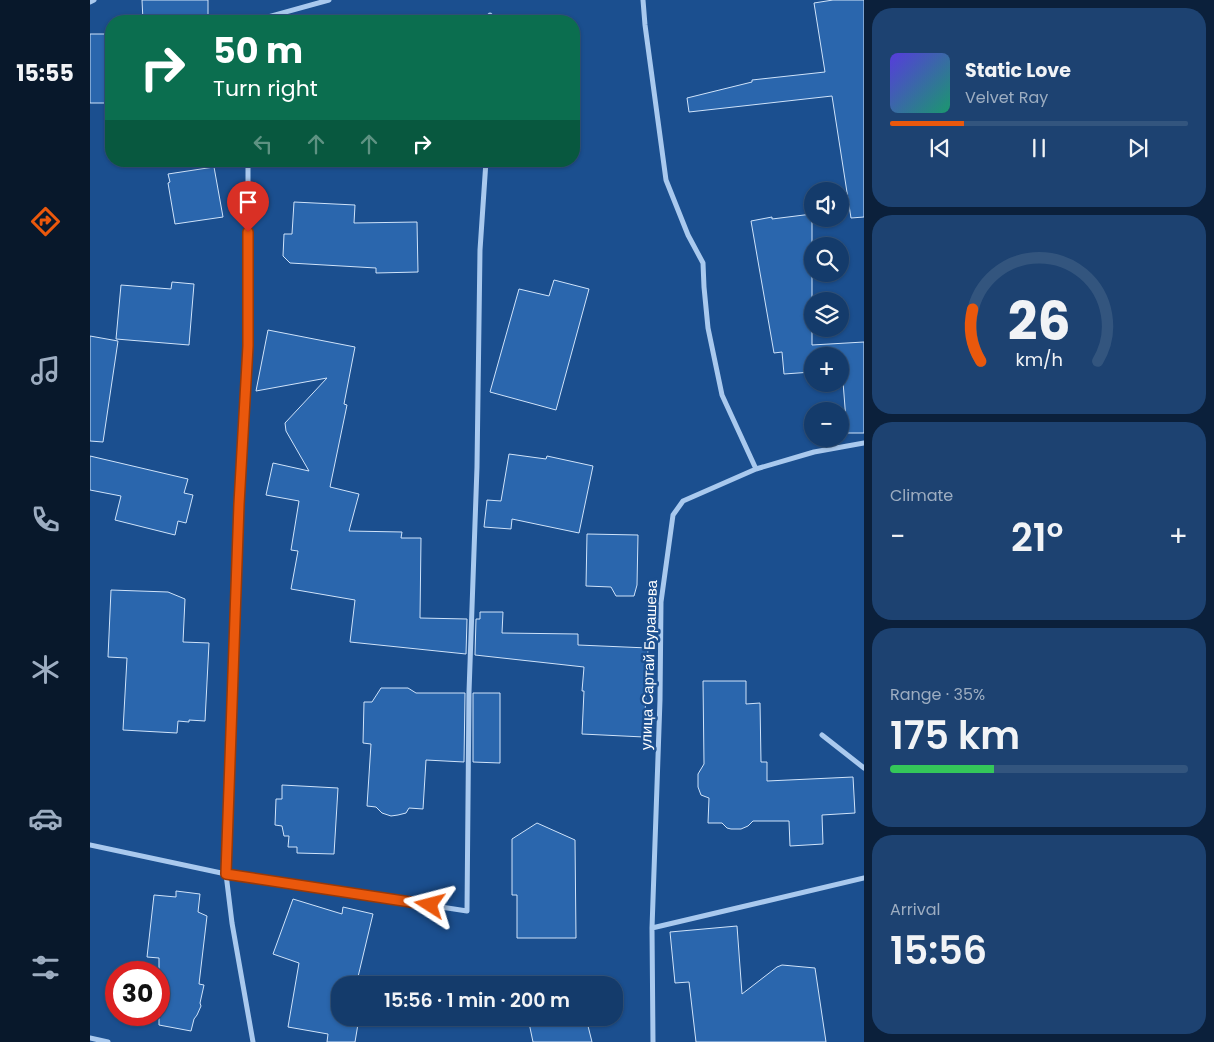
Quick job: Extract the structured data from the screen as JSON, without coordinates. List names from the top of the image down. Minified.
{"streets":{"street":["улица Сартай Бурашева"]},"page":{"tabs":"15:55","turn":["50 m","Turn right"],"song":["Static Love","Velvet Ray"],"map_buttons":["+","−"],"tile":["Climate",["Range · 35%","175 km"],["Arrival","15:56"]],"heat":["−","21°","+"],"limit":"30","trip":"15:56 · 1 min · 200 m","gauge":["26","km/h"]}}
